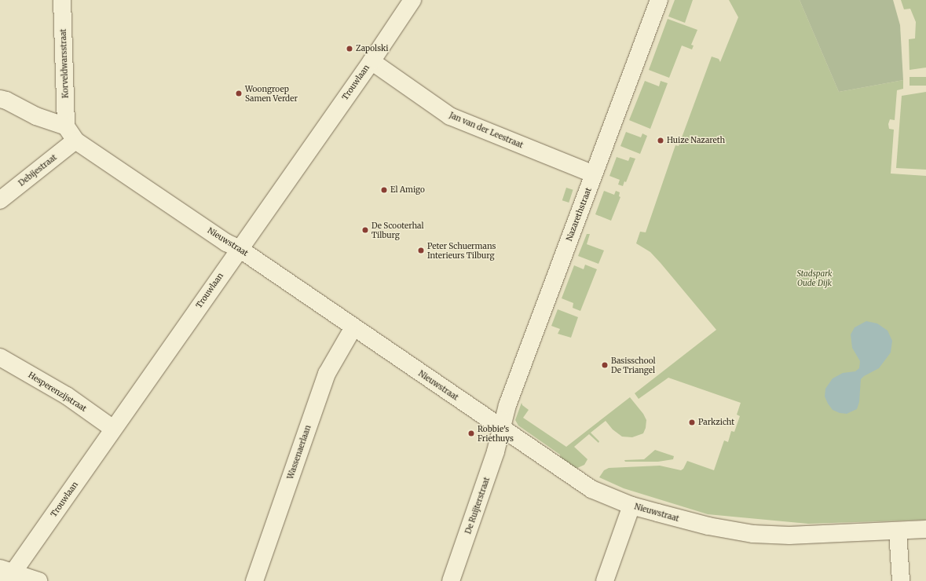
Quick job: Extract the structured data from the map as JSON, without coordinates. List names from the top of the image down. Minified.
{"streets":{"street":["Korveldwarsstraat","Trouwlaan","Jan van der Leestraat","Debijestraat","Nazarethstraat","Nieuwstraat","Hesperenzijstraat","Wassenaerlaan","De Ruijterstraat"]},"crossings":[["Korveldwarsstraat","Debijestraat"],["Korveldwarsstraat","Nieuwstraat"],["Trouwlaan","Jan van der Leestraat"],["Trouwlaan","Nieuwstraat"],["Trouwlaan","Hesperenzijstraat"],["Jan van der Leestraat","Nazarethstraat"],["Debijestraat","Nieuwstraat"],["Nazarethstraat","Nieuwstraat"],["Nazarethstraat","De Ruijterstraat"],["Nieuwstraat","Wassenaerlaan"],["Nieuwstraat","De Ruijterstraat"]],"parks":["Stadspark Oude Dijk"],"places":["Zapolski","Woongroep Samen Verder","Huize Nazareth","El Amigo","De Scooterhal Tilburg","Peter Schuermans Interieurs Tilburg","Basisschool De Triangel","Parkzicht","Robbie's Friethuys"]}
